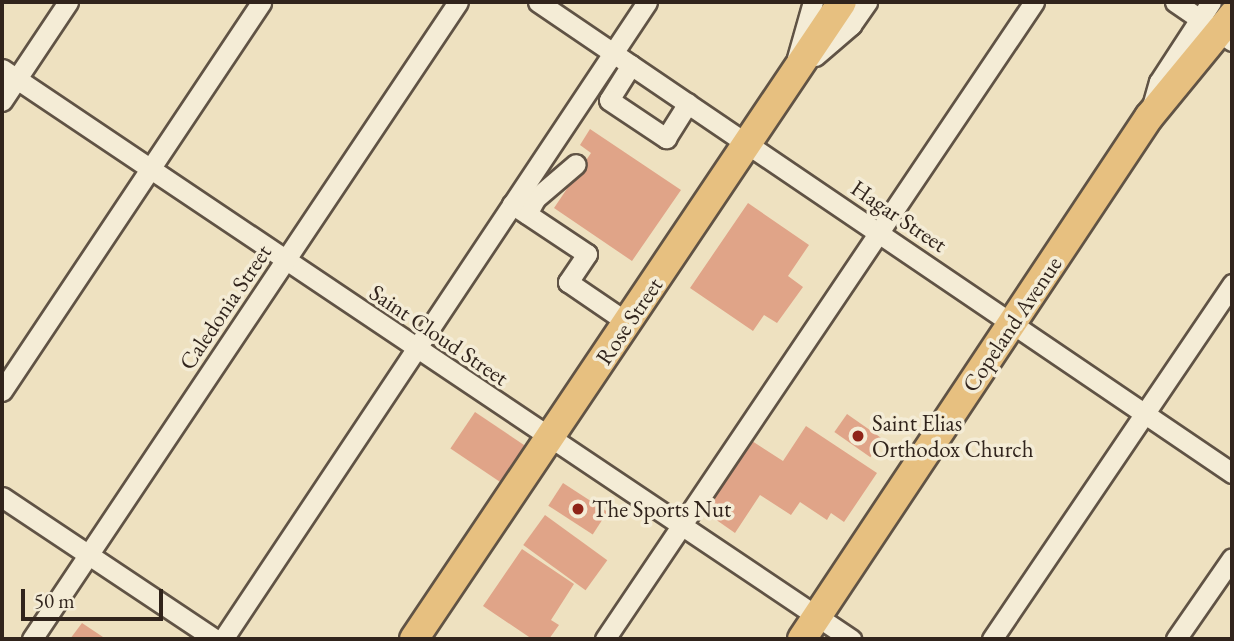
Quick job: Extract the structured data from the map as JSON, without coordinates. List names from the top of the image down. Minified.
{"streets":{"highway":["Rose Street","Copeland Avenue"],"street":["Hagar Street","Caledonia Street","Saint Cloud Street"]},"crossings":[["Hagar Street","Rose Street"],["Hagar Street","Copeland Avenue"],["Caledonia Street","Saint Cloud Street"],["Rose Street","Saint Cloud Street"],["Copeland Avenue","Saint Cloud Street"]],"places":["Saint Elias Orthodox Church","The Sports Nut"],"scale_bar":"50 m"}
